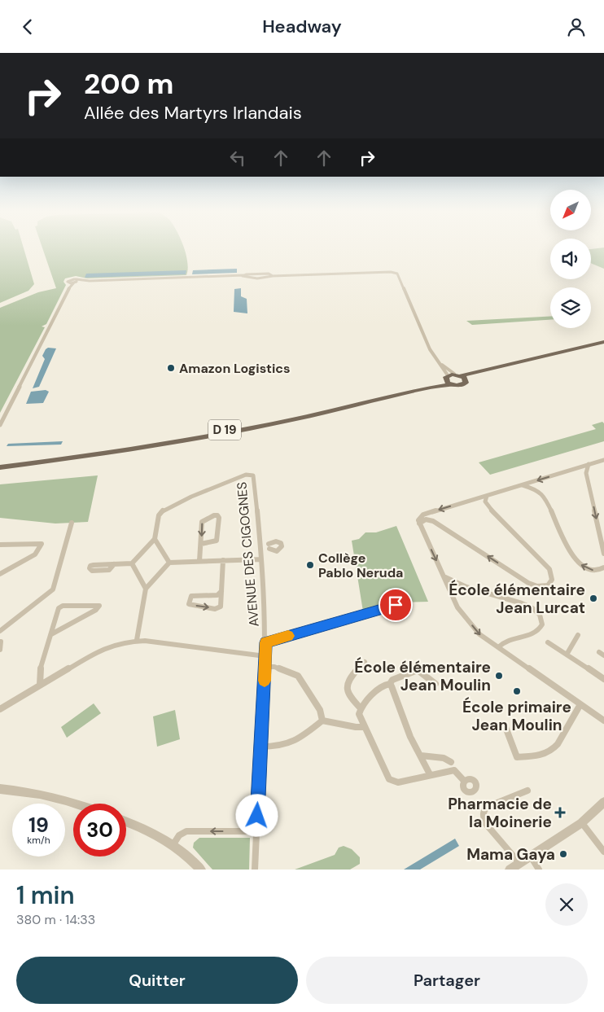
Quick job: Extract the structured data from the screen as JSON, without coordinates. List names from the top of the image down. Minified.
{"streets":{"main road":["D 19"],"street":["AVENUE DES CIGOGNES"]},"places":{"other":["Amazon Logistics","Collège Pablo Neruda","École élémentaire Jean Lurcat","École élémentaire Jean Moulin","École primaire Jean Moulin","Mama Gaya"],"health":["Pharmacie de la Moinerie"]},"north":"bottom left","page":{"header":"Headway","turn":["200 m","Allée des Martyrs Irlandais"],"speed":"19 km/h","limit":"30","heading":["1 min","380 m · 14:33"],"buttons":["Quitter","Partager"]}}
